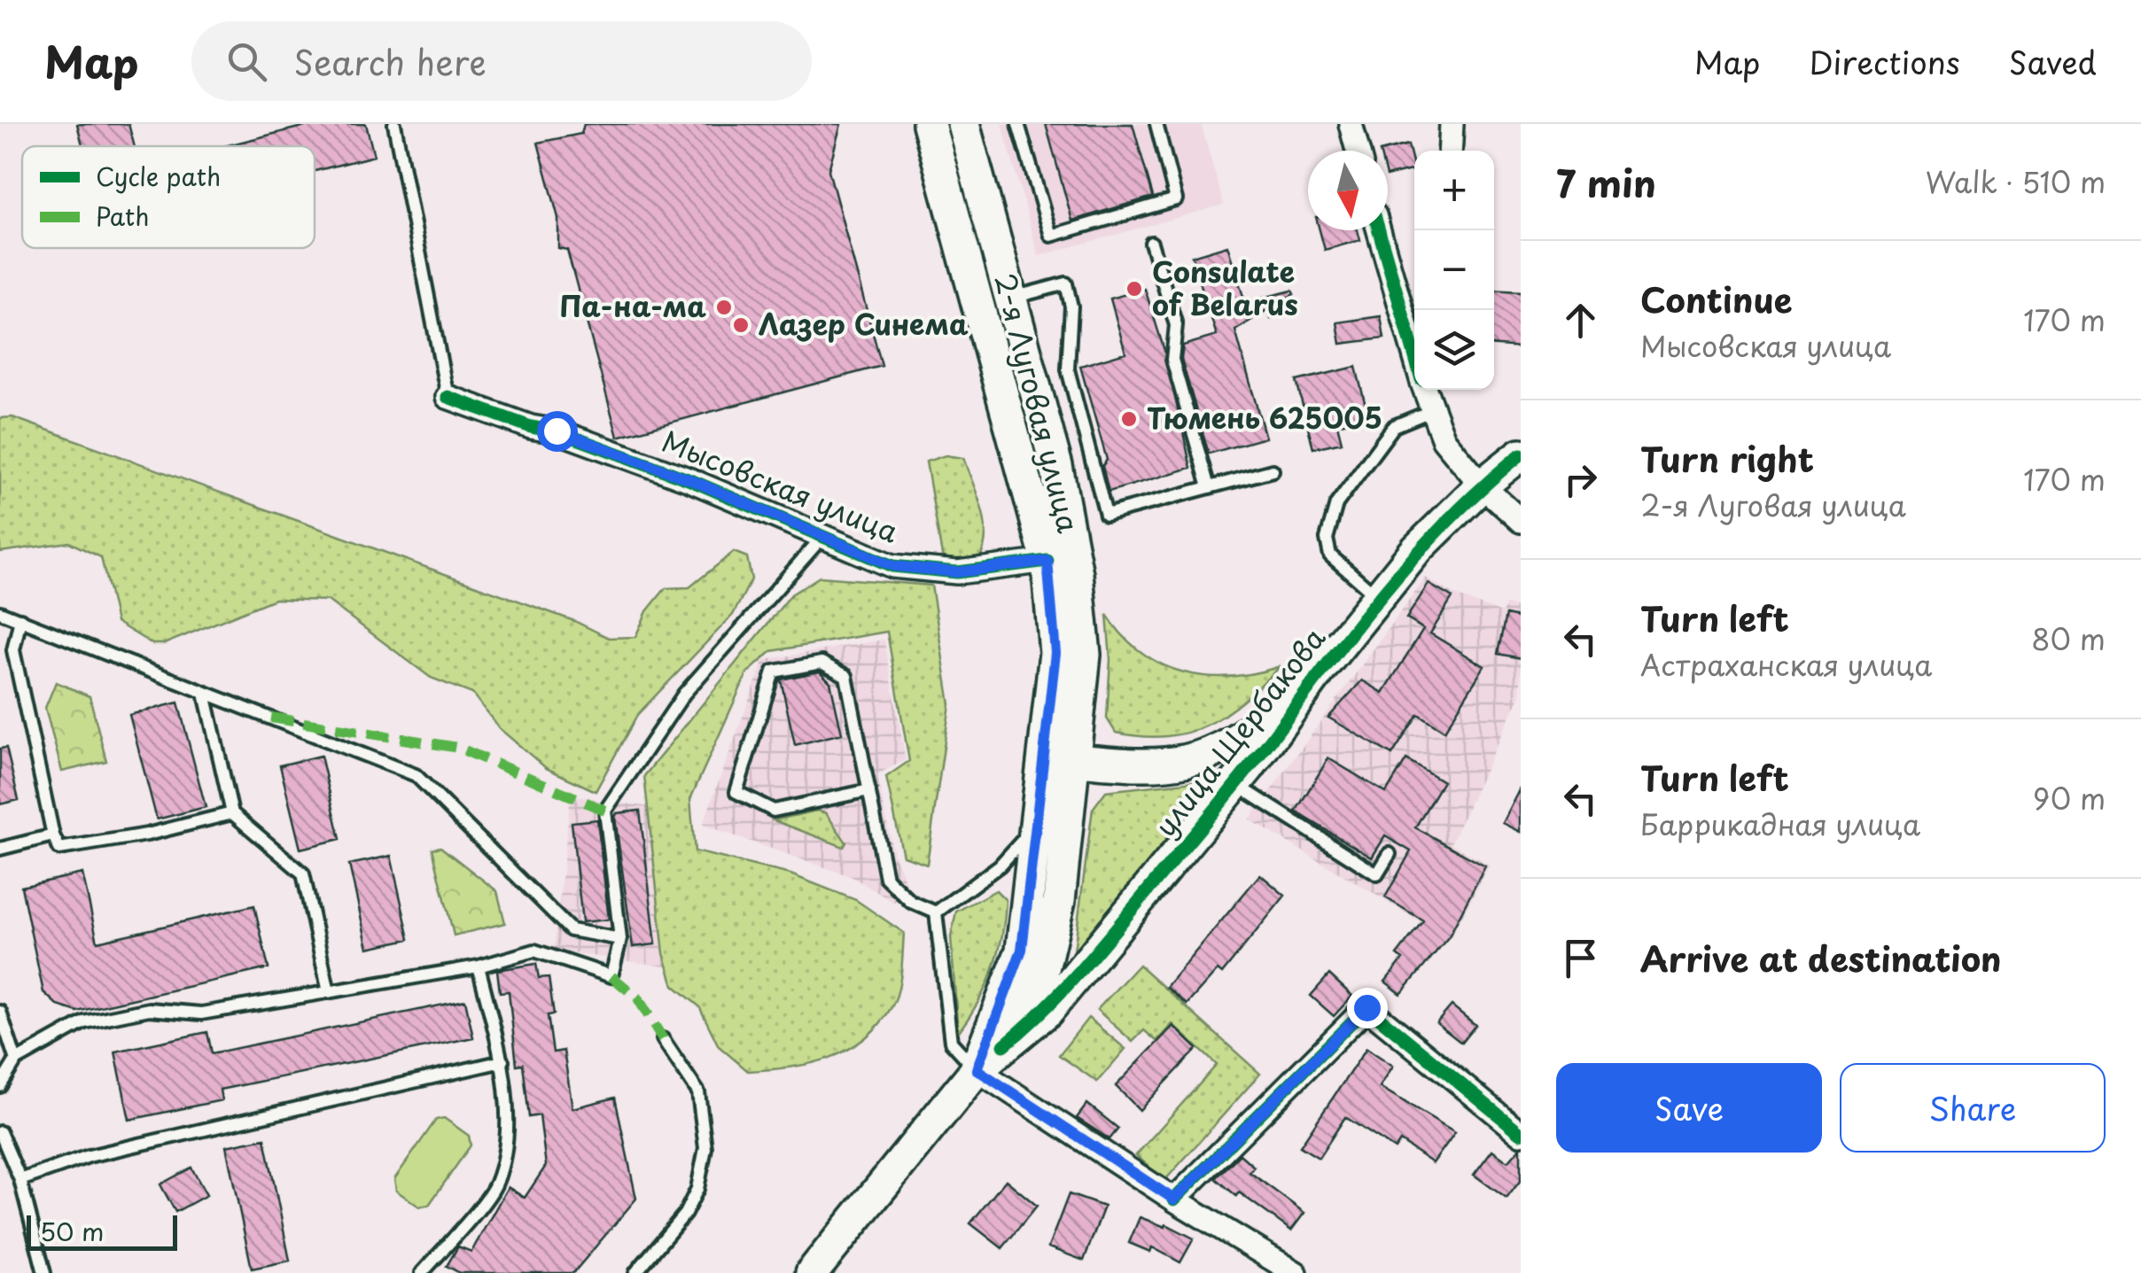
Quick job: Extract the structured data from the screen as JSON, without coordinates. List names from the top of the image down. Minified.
{"streets":{"main road":["2-я Луговая улица","улица Щербакова"],"street":["Мысовская улица"]},"crossings":[["2-я Луговая улица","Мысовская улица"],["2-я Луговая улица","улица Щербакова"]],"places":["Consulate of Belarus","Па-на-ма","Лазер Синема","Тюмень 625005"],"legend":["Cycle path","Path"],"scale_bar":"50 m","north":"bottom","page":{"header":"Map","search":"Search here","nav":["Map","Directions","Saved"],"heading":["7 min","Walk · 510 m"],"map_buttons":["+","−"],"list":[["Continue","Мысовская улица","170 m"],["Turn right","2-я Луговая улица","170 m"],["Turn left","Астраханская улица","80 m"],["Turn left","Баррикадная улица","90 m"],"Arrive at destination"],"buttons":["Save","Share"],"scale":"50 m"}}
